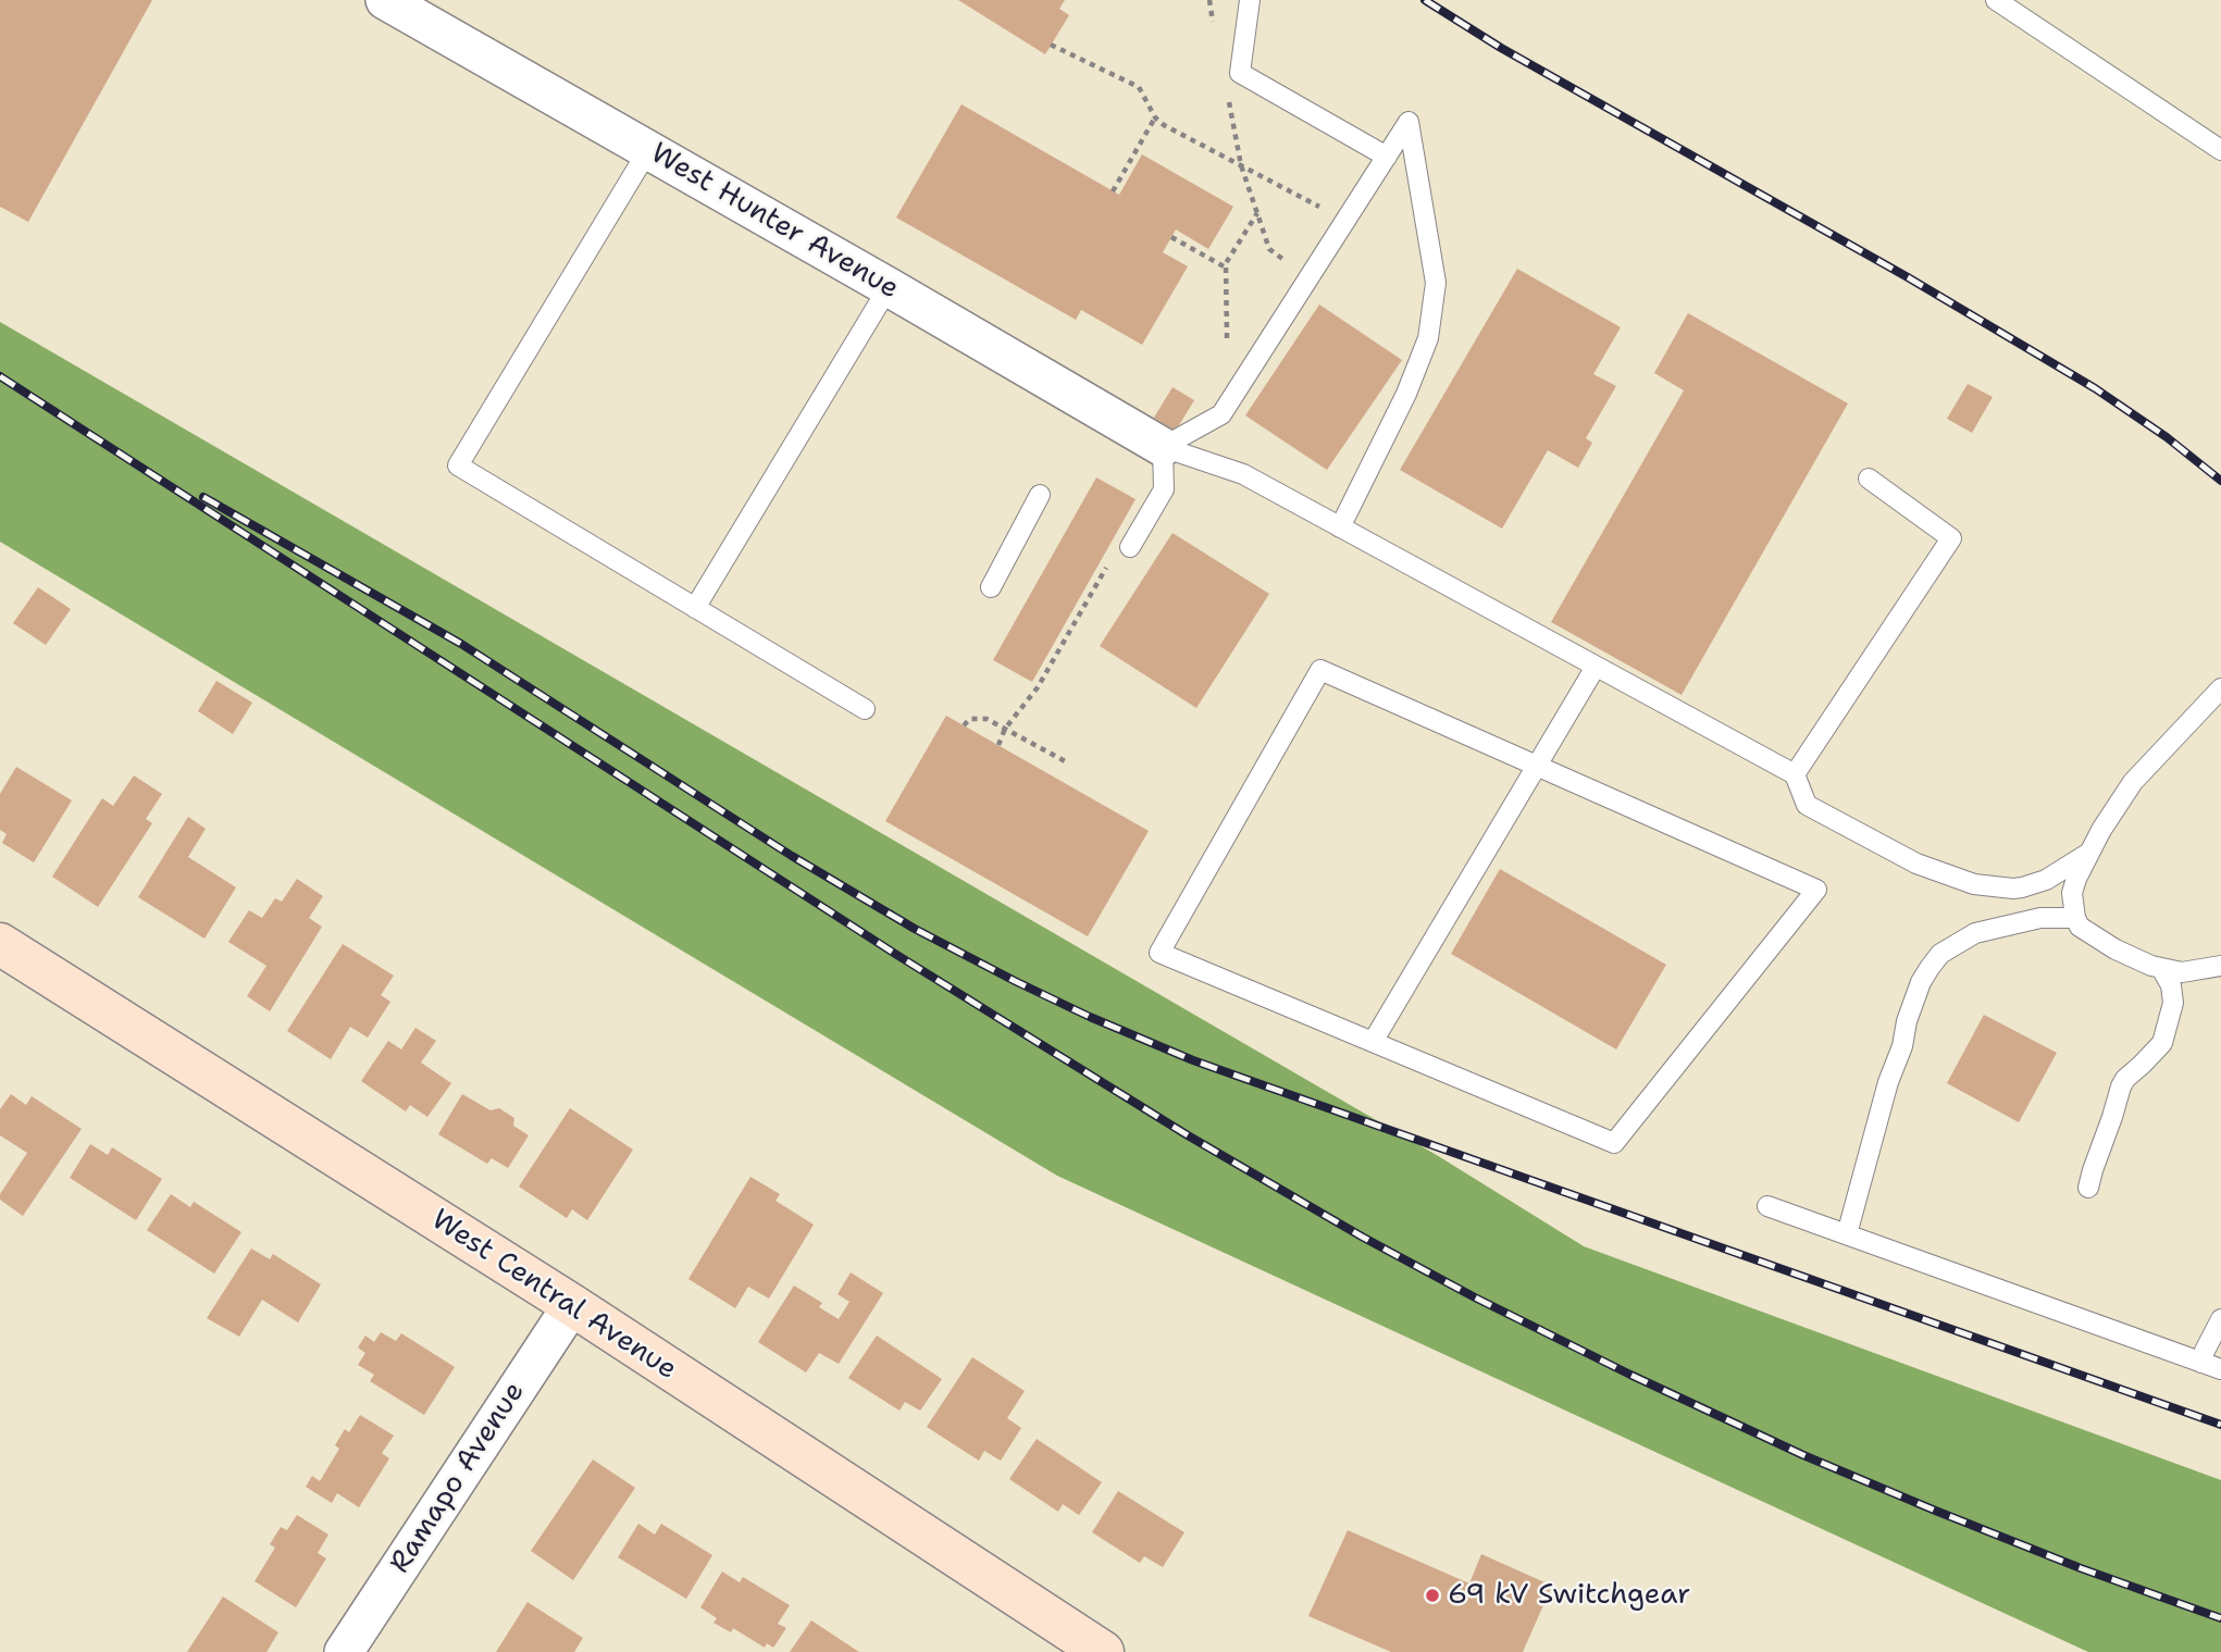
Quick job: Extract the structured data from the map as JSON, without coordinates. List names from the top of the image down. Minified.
{"streets":{"street":["West Hunter Avenue","West Central Avenue","Ramapo Avenue"]},"crossings":[["West Central Avenue","Ramapo Avenue"]],"places":["69 kV Switchgear"]}
